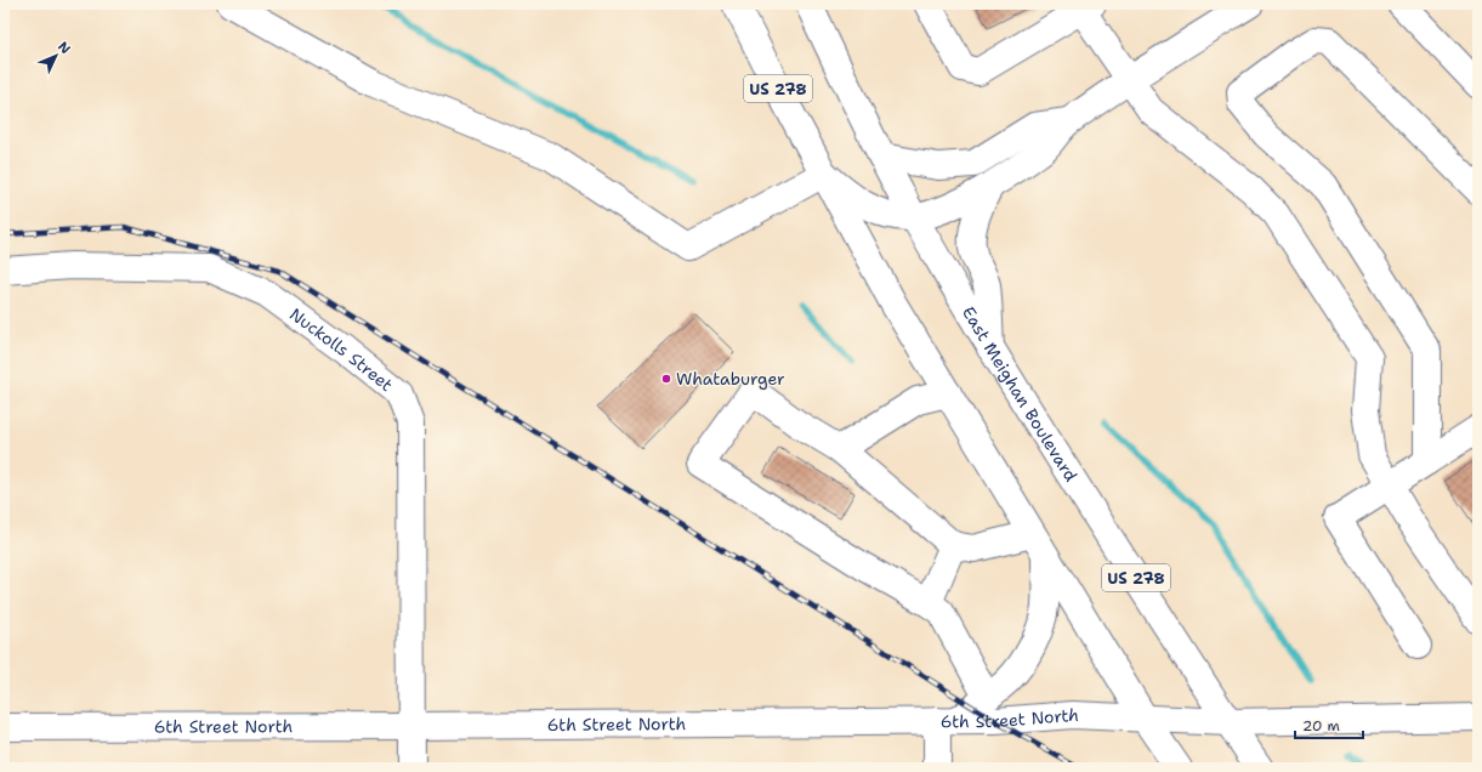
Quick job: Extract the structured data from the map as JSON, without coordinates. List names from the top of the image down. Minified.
{"streets":{"main road":["US 278","Nuckolls Street","East Meighan Boulevard","6th Street North"]},"crossings":[["US 278","6th Street North"],["Nuckolls Street","6th Street North"],["East Meighan Boulevard","6th Street North"]],"places":["Whataburger"],"scale_bar":"20 m","north":"top right"}
